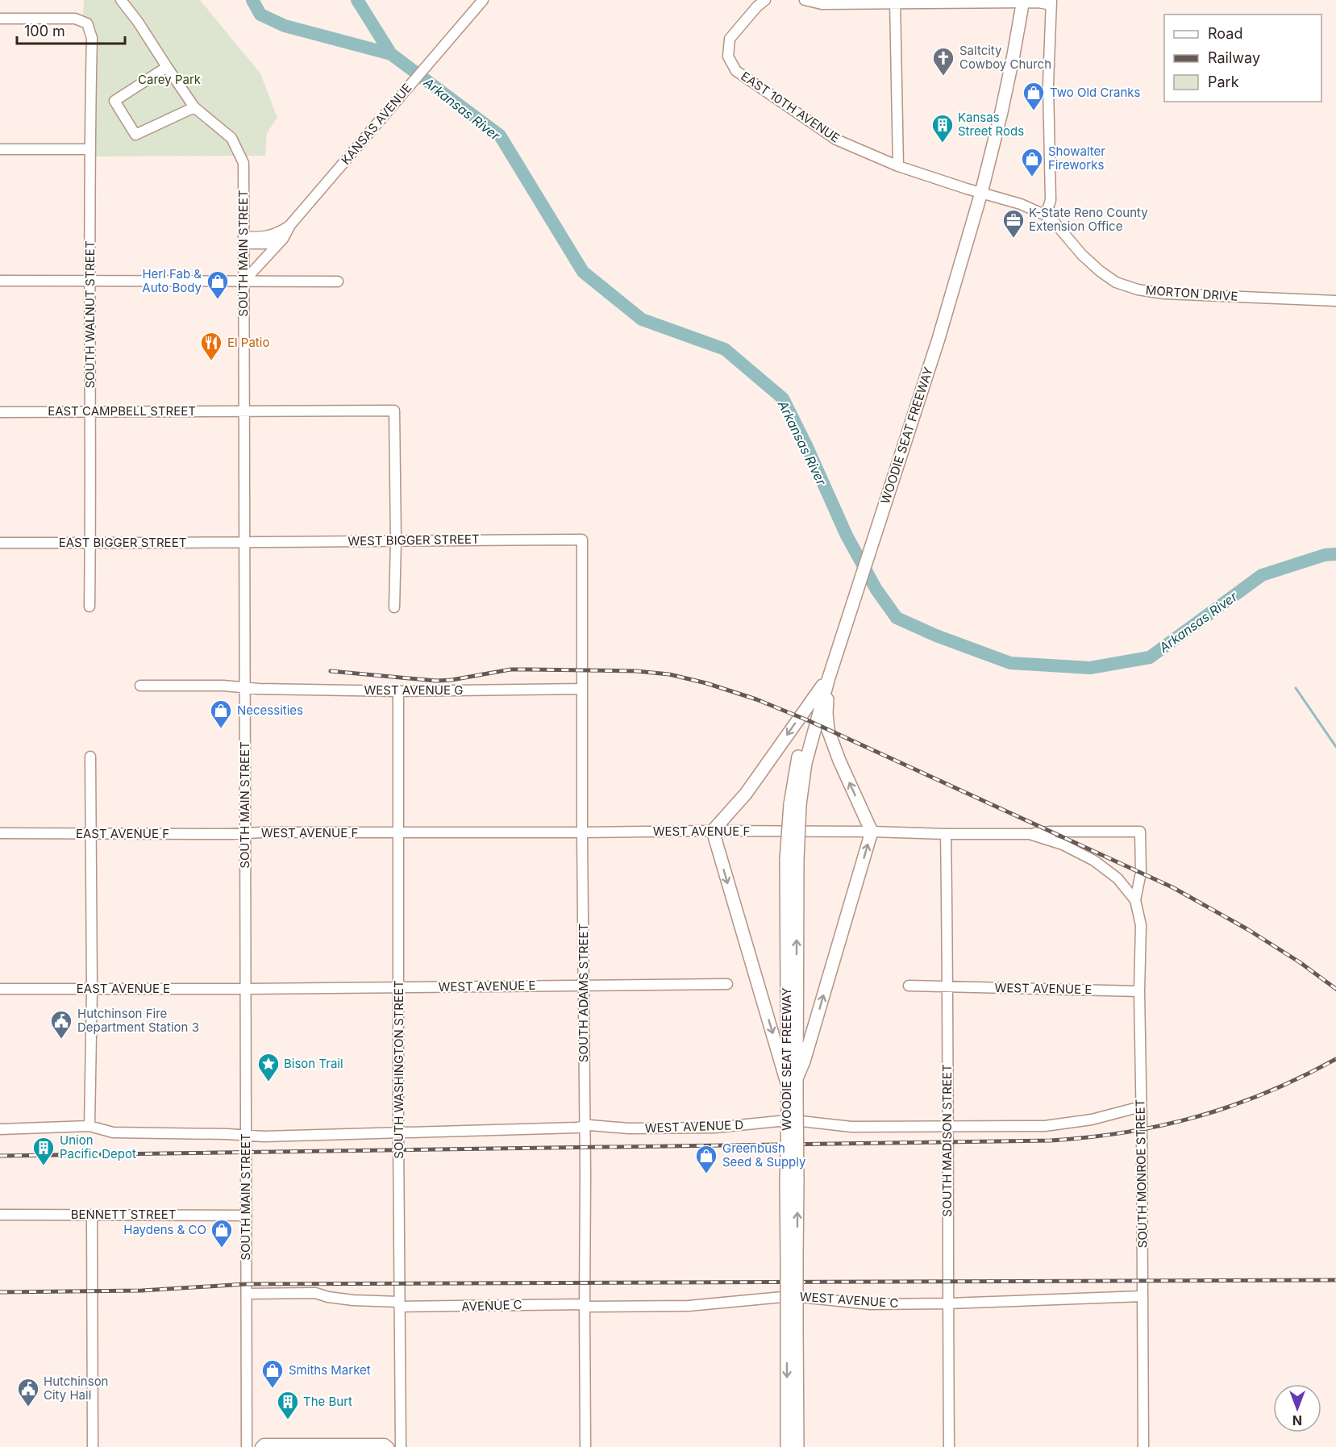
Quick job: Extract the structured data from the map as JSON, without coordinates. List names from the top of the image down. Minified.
{"streets":{"main road":["WOODIE SEAT FREEWAY"],"street":["EAST 10TH AVENUE","KANSAS AVENUE","SOUTH MAIN STREET","MORTON DRIVE","SOUTH WALNUT STREET","EAST CAMPBELL STREET","WEST BIGGER STREET","EAST BIGGER STREET","WEST AVENUE G","WEST AVENUE F","EAST AVENUE F","WEST AVENUE E","EAST AVENUE E","SOUTH ADAMS STREET","SOUTH WASHINGTON STREET","WEST AVENUE D","SOUTH MADISON STREET","SOUTH MONROE STREET","BENNETT STREET","WEST AVENUE C","AVENUE C"]},"crossings":[["EAST 10TH AVENUE","MORTON DRIVE"],["EAST 10TH AVENUE","WOODIE SEAT FREEWAY"],["SOUTH MAIN STREET","EAST CAMPBELL STREET"],["SOUTH MAIN STREET","WEST BIGGER STREET"],["SOUTH MAIN STREET","EAST BIGGER STREET"],["SOUTH MAIN STREET","WEST AVENUE G"],["SOUTH MAIN STREET","WEST AVENUE F"],["SOUTH MAIN STREET","EAST AVENUE F"],["SOUTH MAIN STREET","WEST AVENUE E"],["SOUTH MAIN STREET","EAST AVENUE E"],["SOUTH MAIN STREET","WEST AVENUE D"],["SOUTH MAIN STREET","BENNETT STREET"],["SOUTH MAIN STREET","AVENUE C"],["SOUTH WALNUT STREET","EAST CAMPBELL STREET"],["SOUTH WALNUT STREET","EAST BIGGER STREET"],["EAST CAMPBELL STREET","WEST BIGGER STREET"],["WEST BIGGER STREET","EAST BIGGER STREET"],["WEST BIGGER STREET","SOUTH ADAMS STREET"],["WEST AVENUE G","SOUTH ADAMS STREET"],["WEST AVENUE G","SOUTH WASHINGTON STREET"],["WEST AVENUE F","EAST AVENUE F"],["WEST AVENUE F","SOUTH ADAMS STREET"],["WEST AVENUE F","SOUTH WASHINGTON STREET"],["WEST AVENUE F","SOUTH MADISON STREET"],["WEST AVENUE F","SOUTH MONROE STREET"],["WEST AVENUE E","EAST AVENUE E"],["WEST AVENUE E","SOUTH ADAMS STREET"],["WEST AVENUE E","SOUTH WASHINGTON STREET"],["WEST AVENUE E","SOUTH MADISON STREET"],["WEST AVENUE E","SOUTH MONROE STREET"],["SOUTH ADAMS STREET","WEST AVENUE D"],["SOUTH ADAMS STREET","WEST AVENUE C"],["SOUTH ADAMS STREET","AVENUE C"],["SOUTH WASHINGTON STREET","WEST AVENUE D"],["SOUTH WASHINGTON STREET","AVENUE C"],["WEST AVENUE D","SOUTH MADISON STREET"],["WEST AVENUE D","SOUTH MONROE STREET"],["SOUTH MADISON STREET","WEST AVENUE C"],["SOUTH MONROE STREET","WEST AVENUE C"],["WEST AVENUE C","AVENUE C"]],"water":["Arkansas River"],"parks":["Carey Park"],"places":{"church":["Saltcity Cowboy Church"],"shop":["Two Old Cranks","Showalter Fireworks","Herl Fab & Auto Body","Necessities","Greenbush Seed & Supply","Haydens & CO","Smiths Market"],"building":["Kansas Street Rods","Union Pacific Depot","The Burt"],"office":["K-State Reno County Extension Office"],"restaurant":["El Patio"],"public building":["Hutchinson Fire Department Station 3","Hutchinson City Hall"],"place":["Bison Trail"]},"legend":["Road","Railway","Park"],"scale_bar":"100 m","north":"bottom"}
